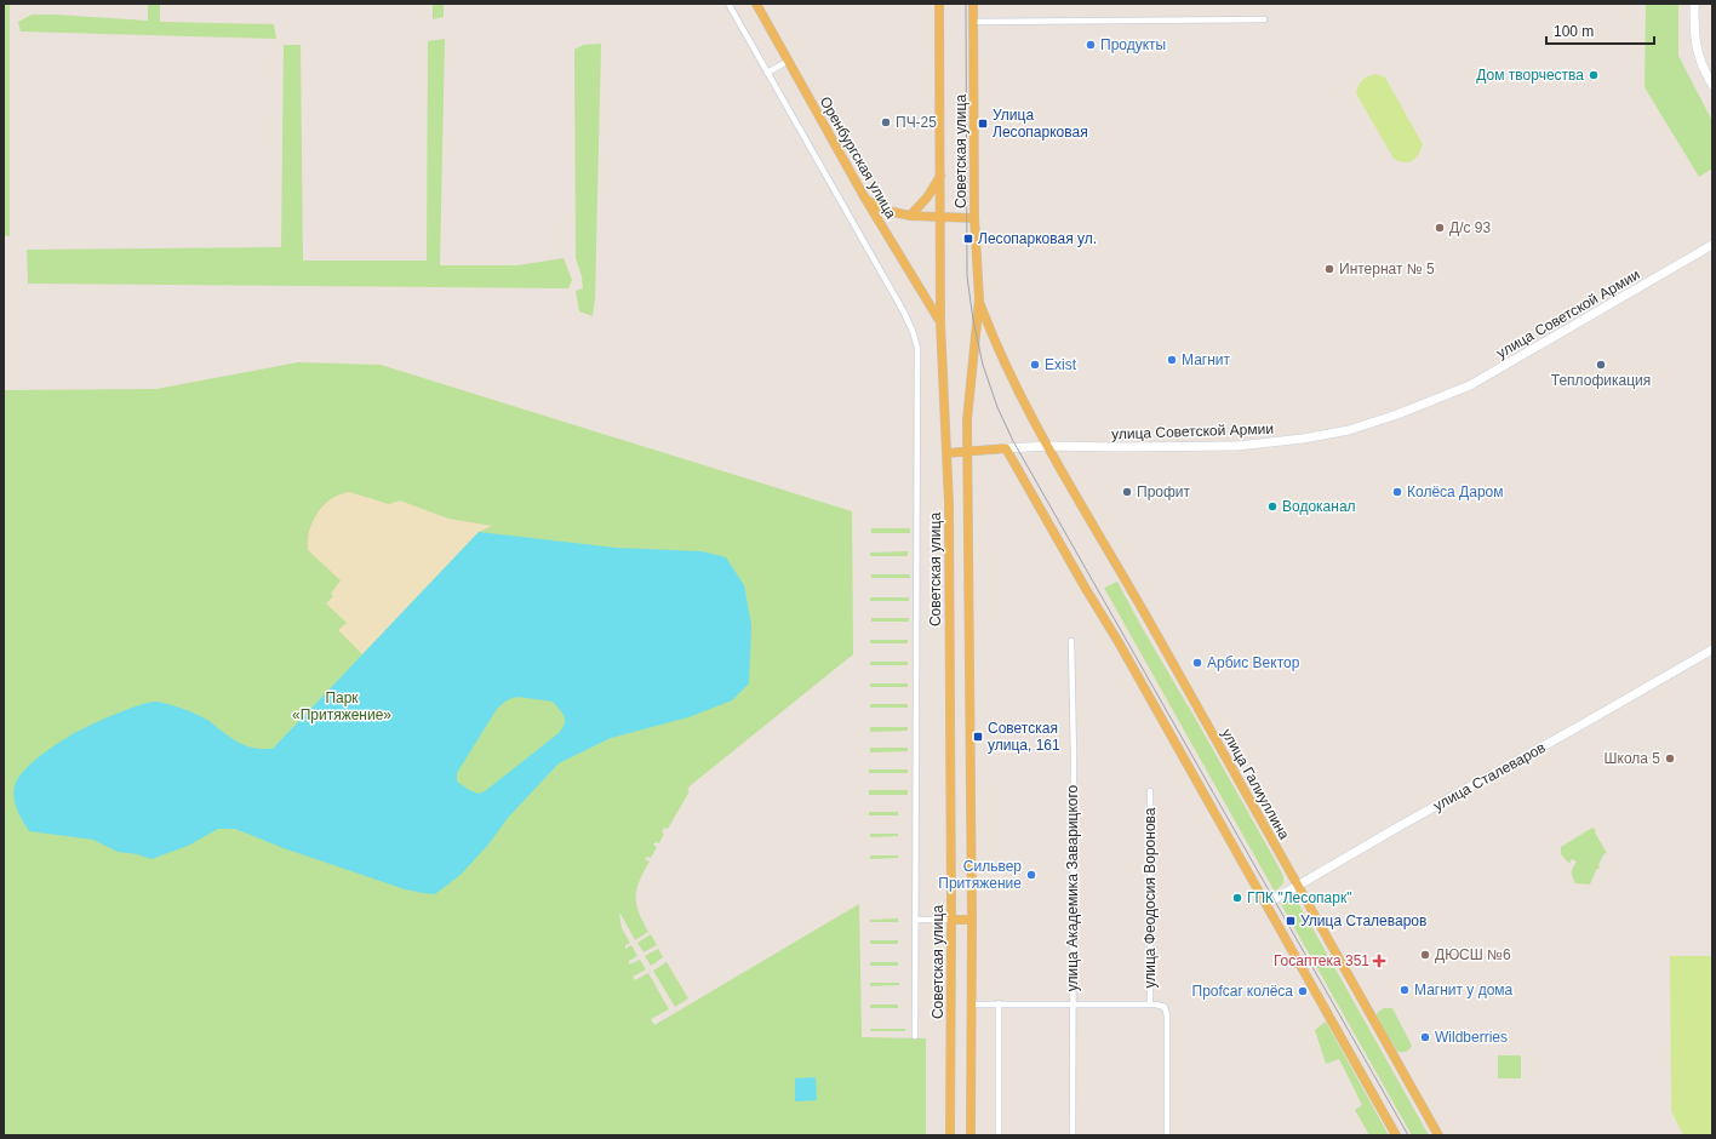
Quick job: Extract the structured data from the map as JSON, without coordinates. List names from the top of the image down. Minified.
{"streets":{"main road":["Советская улица","Оренбургская улица","улица Советской Армии","улица Сталеваров","улица Галиуллина"],"street":["улица Академика Заварицкого","улица Феодосия Воронова"]},"crossings":[["Советская улица","Оренбургская улица"],["Советская улица","улица Советской Армии"],["Советская улица","улица Галиуллина"],["улица Советской Армии","улица Галиуллина"],["улица Сталеваров","улица Галиуллина"]],"parks":["Парк «Притяжение»"],"places":{"other":["Продукты","Дом творчества","ПЧ-25","Д/с 93","Интернат № 5","Магнит","Exist","Теплофикация","Профит","Колёса Даром","Водоканал","Арбис Вектор","Школа 5","Сильвер Притяжение","ГПК \"Лесопарк\"","ДЮСШ №6","Магнит у дома","Проfcar колёса","Wildberries"],"transit":["Улица Лесопарковая","Лесопарковая ул.","Советская улица, 161","Улица Сталеваров"],"health":["Госаптека 351"]},"scale_bar":"100 m"}
